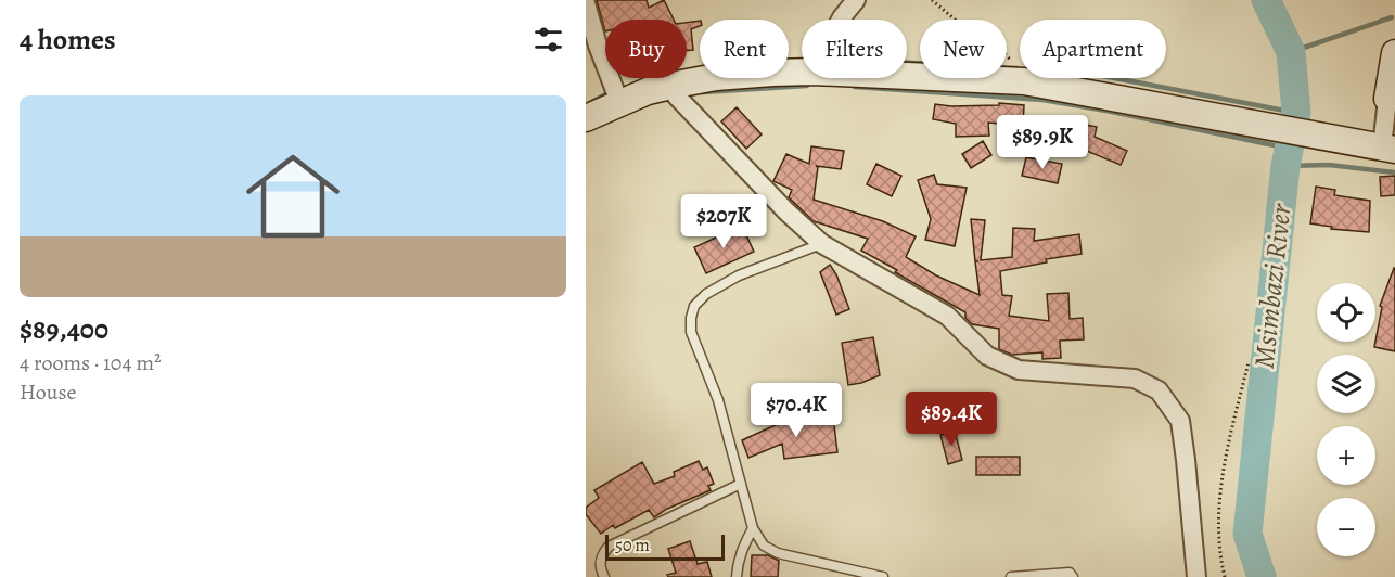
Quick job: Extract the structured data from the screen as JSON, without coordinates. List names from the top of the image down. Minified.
{"water":["Msimbazi River"],"scale_bar":"50 m","page":{"heading":"4 homes","chip":["Buy","Rent","Filters","New","Apartment"],"list":[{"name":"$89,400","note":"4 rooms · 104 m² · House"}],"price":["$89.9K","$207K","$70.4K","$89.4K"],"map_buttons":["+","−"],"scale":"50 m"}}
